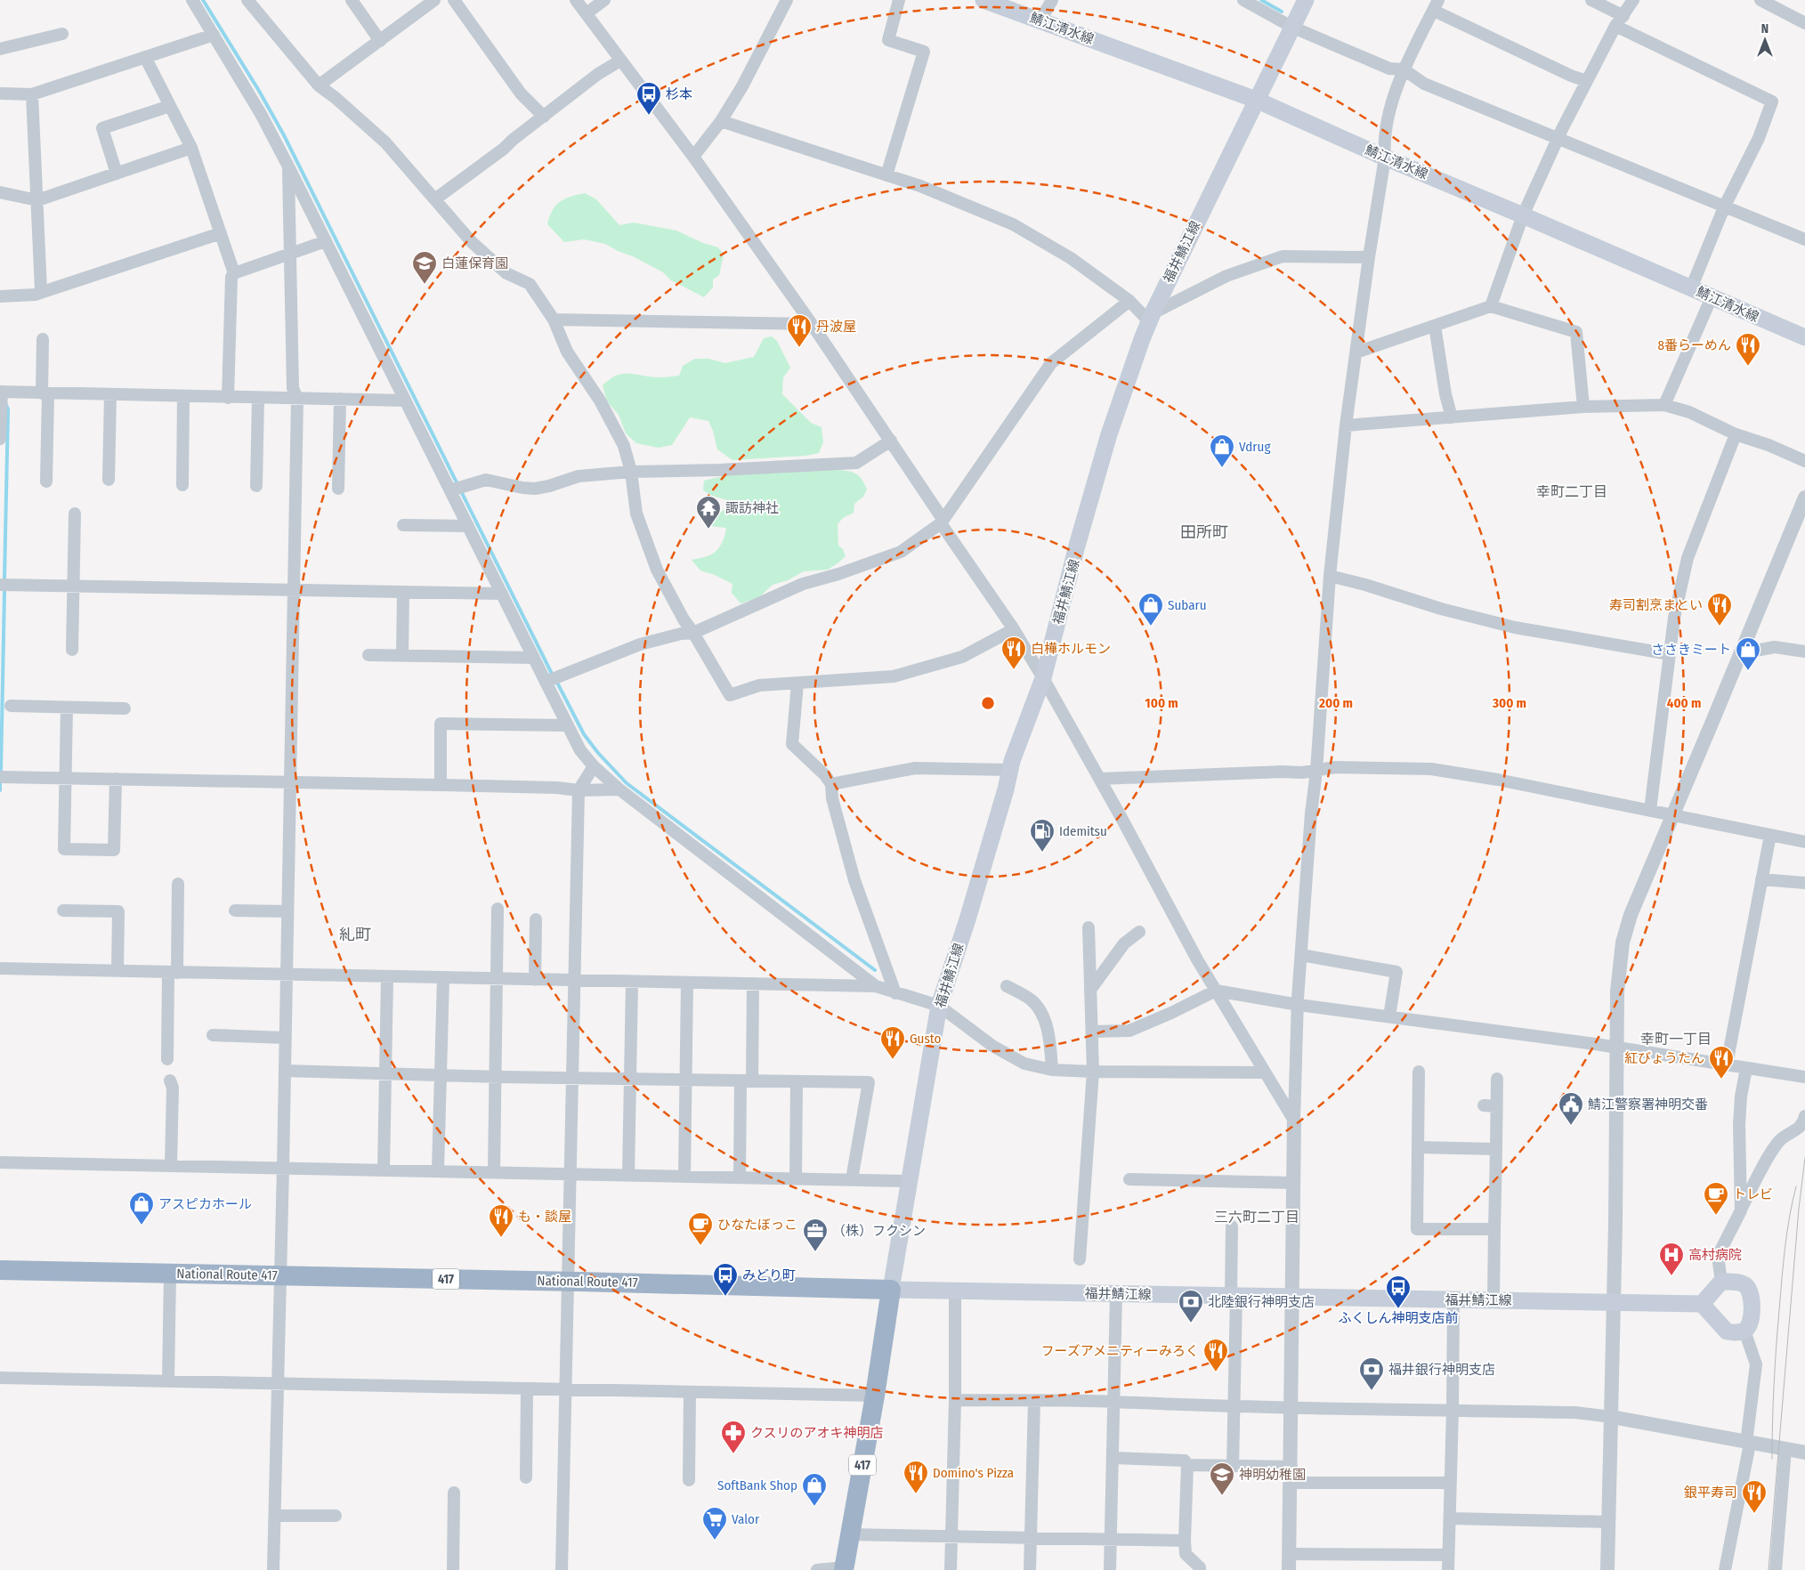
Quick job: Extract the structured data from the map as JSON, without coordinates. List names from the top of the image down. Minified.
{"streets":{"highway":["National Route 417","417"],"main road":["鯖江清水線","福井鯖江線"]},"crossings":[["鯖江清水線","福井鯖江線"],["福井鯖江線","National Route 417"],["福井鯖江線","417"],["National Route 417","417"]],"districts":["幸町二丁目","田所町","糺町","幸町一丁目","三六町二丁目"],"places":{"bus stop":["杉本","みどり町","ふくしん神明支店前"],"school or university":["白蓮保育園","神明幼稚園"],"restaurant":["丹波屋","8番らーめん","寿司割烹まとい","白樺ホルモン","Gusto","紅びょうたん","も・談屋","フーズアメニティーみろく","Domino's Pizza","銀平寿司"],"shop":["Vdrug","Subaru","ささきミート","アスピカホール","SoftBank Shop"],"temple":["諏訪神社"],"fuel station":["Idemitsu"],"public building":["鯖江警察署神明交番"],"cafe":["トレビ","ひなたぼっこ"],"office":["（株）フクシン"],"hospital":["高村病院"],"bank":["北陸銀行神明支店","福井銀行神明支店"],"pharmacy":["クスリのアオキ神明店"],"supermarket":["Valor"]},"north":"top","rings":["100 m","200 m","300 m","400 m"]}
